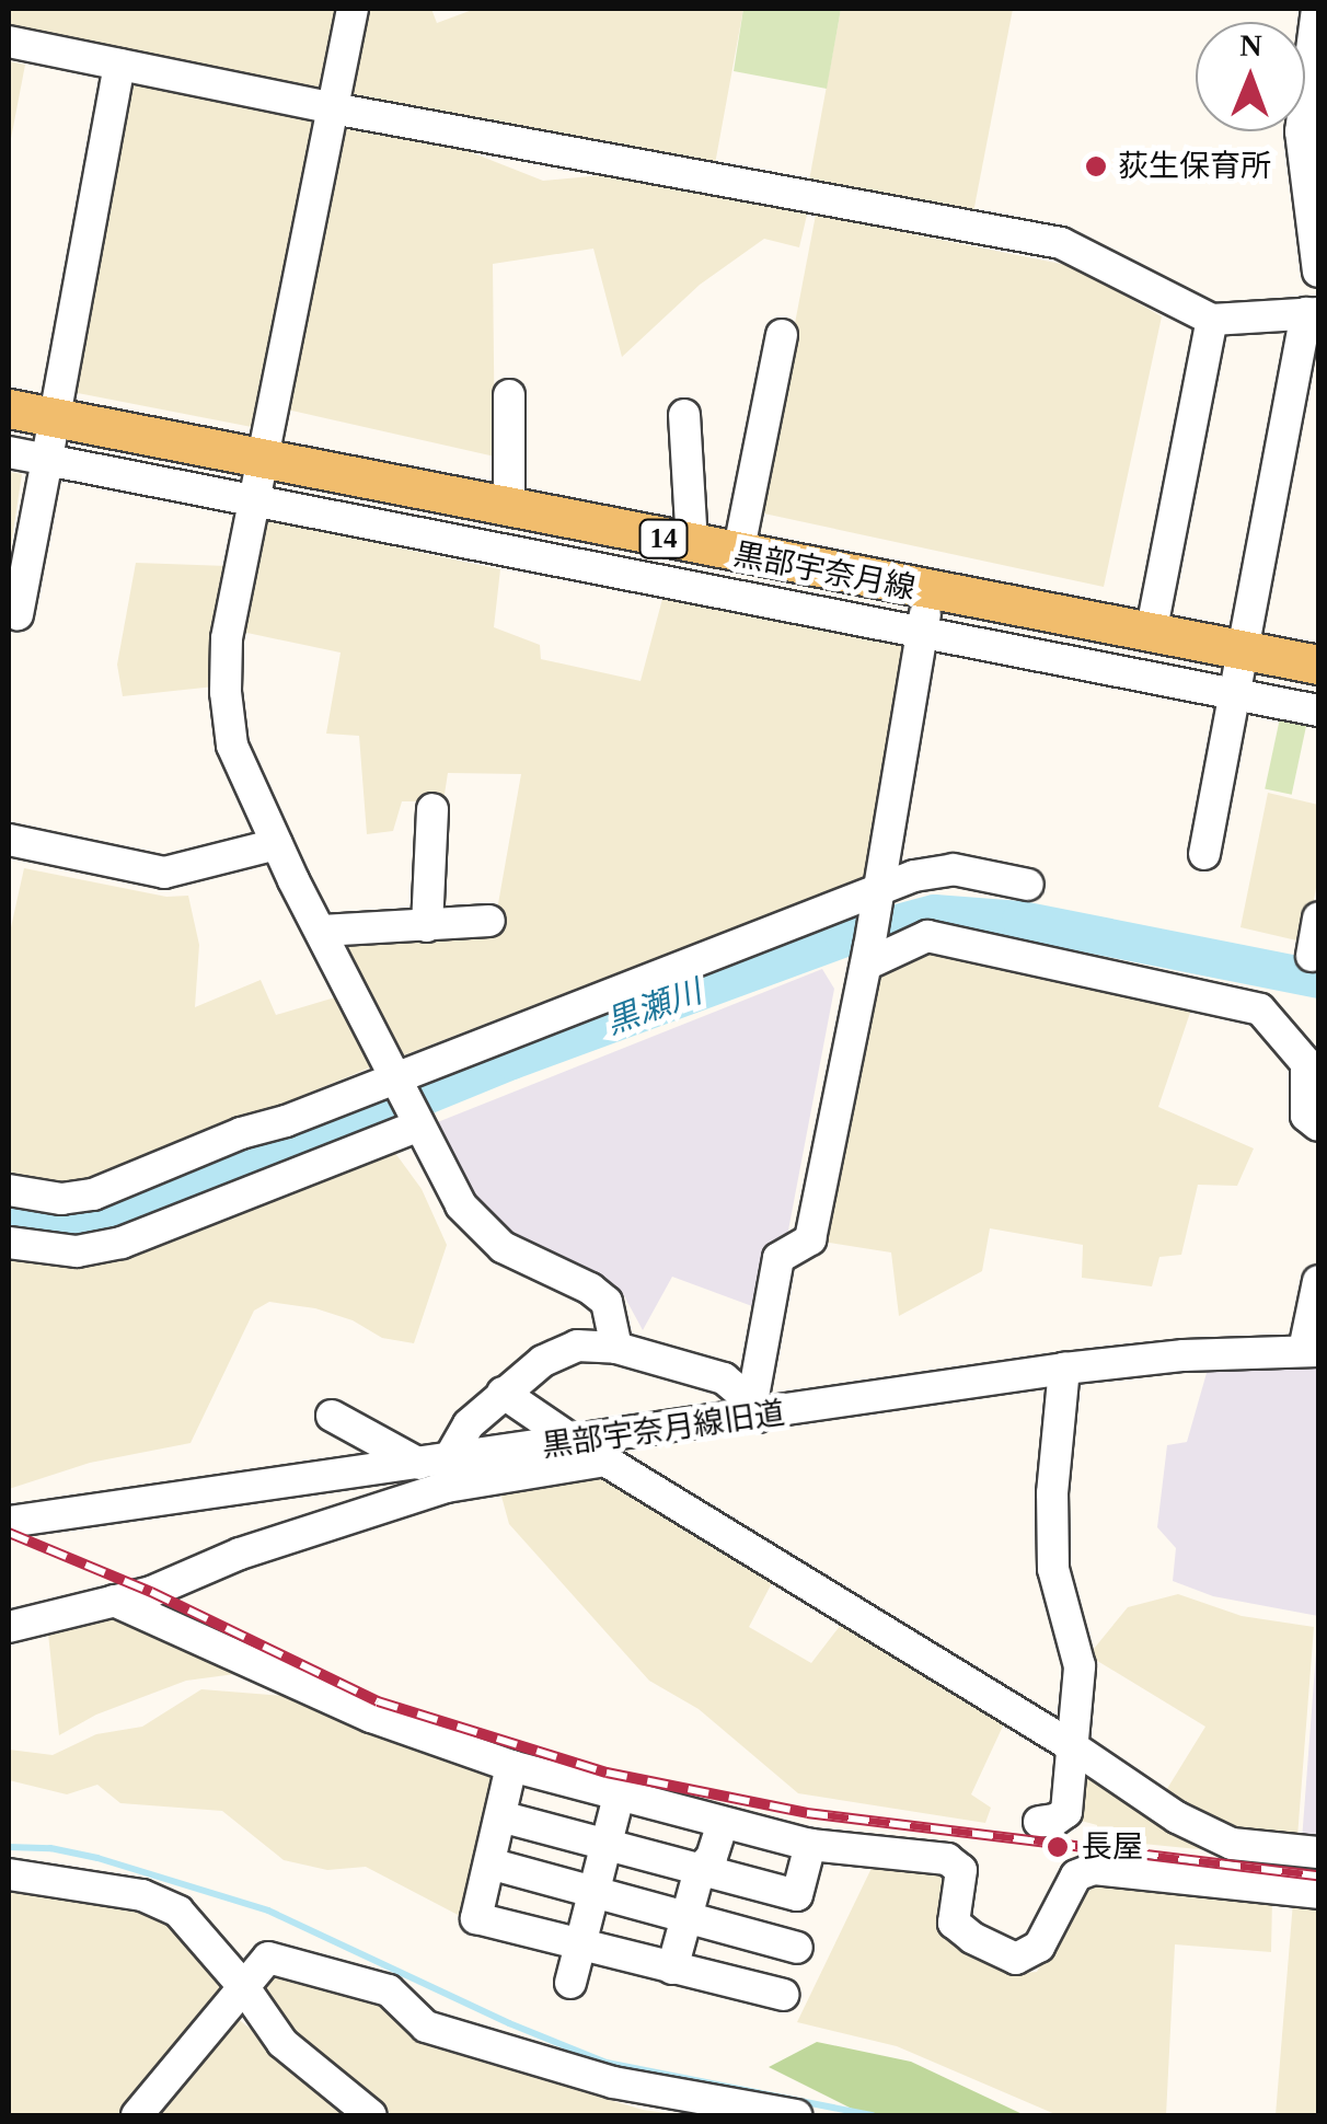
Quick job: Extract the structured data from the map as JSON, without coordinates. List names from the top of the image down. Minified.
{"streets":{"main road":["14","黒部宇奈月線"],"street":["黒部宇奈月線旧道"]},"water":["黒瀬川"],"places":["荻生保育所","長屋"],"north":"top"}
